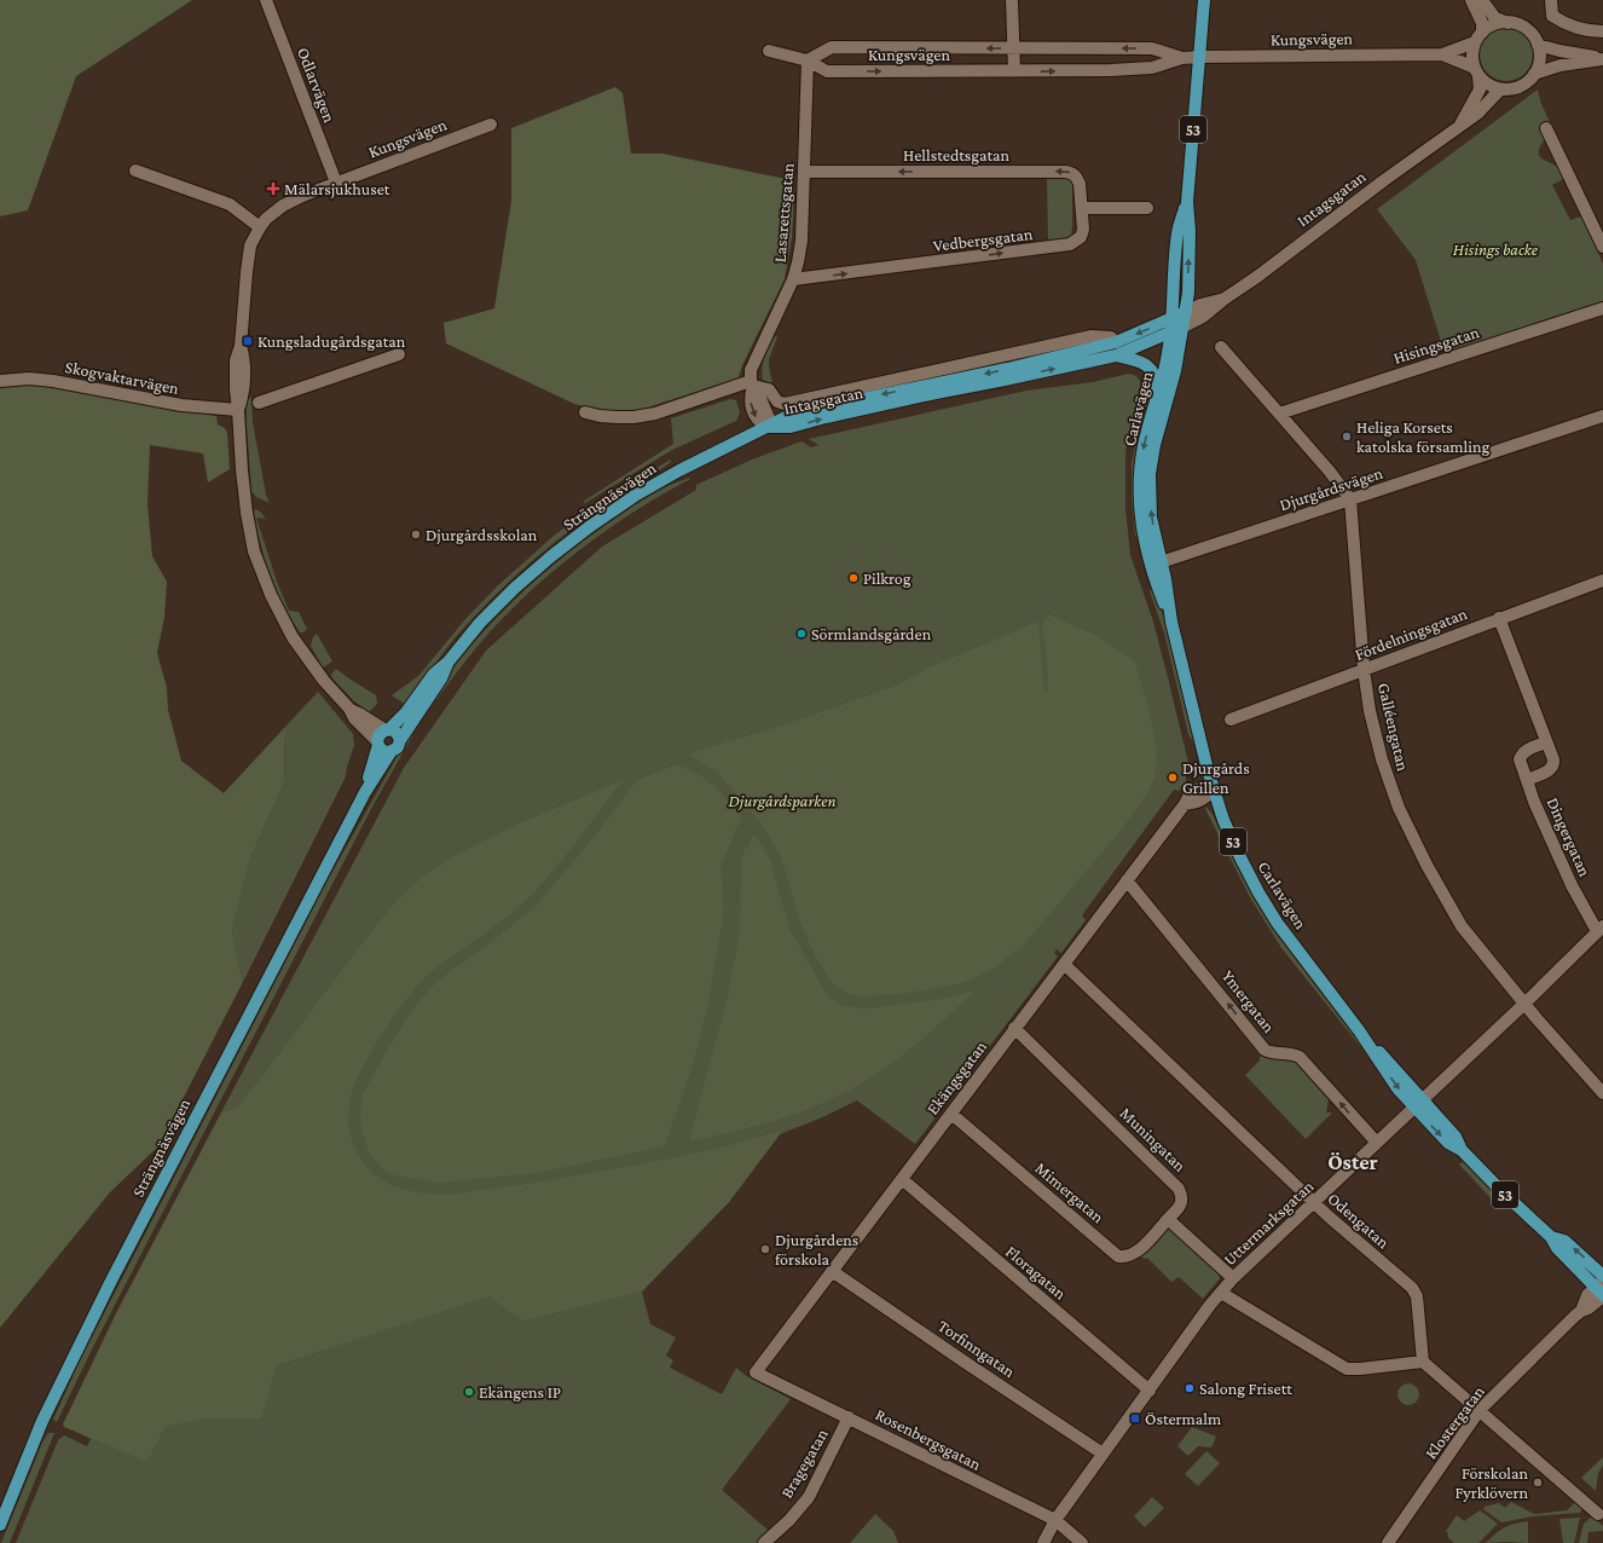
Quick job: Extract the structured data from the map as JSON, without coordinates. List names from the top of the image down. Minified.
{"streets":{"main road":["53","Intagsgatan","Carlavägen","Strängnäsvägen"],"street":["Kungsvägen","Odlarvägen","Hellstedtsgatan","Lasarettsgatan","Vedbergsgatan","Hisingsgatan","Skogvaktarvägen","Djurgårdsvägen","Fördelningsgatan","Galléengatan","Dingergatan","Ymergatan","Ekängsgatan","Muningatan","Mimergatan","Odengatan","Uttermarksgatan","Floragatan","Torfinngatan","Klostergatan","Rosenbergsgatan","Bragegatan"]},"crossings":[["Kungsvägen","Odlarvägen"],["Kungsvägen","Intagsgatan"],["Kungsvägen","Lasarettsgatan"],["Kungsvägen","Carlavägen"],["Hellstedtsgatan","Lasarettsgatan"],["Hellstedtsgatan","Vedbergsgatan"],["Intagsgatan","Lasarettsgatan"],["Intagsgatan","Carlavägen"],["Intagsgatan","Strängnäsvägen"],["Lasarettsgatan","Vedbergsgatan"],["Carlavägen","Djurgårdsvägen"],["Carlavägen","Ekängsgatan"],["Carlavägen","Uttermarksgatan"],["Carlavägen","Klostergatan"],["Djurgårdsvägen","Galléengatan"],["Fördelningsgatan","Galléengatan"],["Galléengatan","Uttermarksgatan"],["Dingergatan","Uttermarksgatan"],["Ymergatan","Ekängsgatan"],["Ymergatan","Uttermarksgatan"],["Ekängsgatan","Muningatan"],["Ekängsgatan","Mimergatan"],["Ekängsgatan","Odengatan"],["Ekängsgatan","Floragatan"],["Ekängsgatan","Torfinngatan"],["Ekängsgatan","Rosenbergsgatan"],["Muningatan","Mimergatan"],["Odengatan","Uttermarksgatan"],["Uttermarksgatan","Floragatan"],["Uttermarksgatan","Torfinngatan"],["Uttermarksgatan","Rosenbergsgatan"],["Rosenbergsgatan","Bragegatan"]],"one_way":["Hellstedtsgatan","Vedbergsgatan","Ymergatan"],"districts":["Öster"],"parks":["Hisings backe","Djurgårdsparken"],"places":{"health":["Mälarsjukhuset"],"transit":["Kungsladugårdsgatan","Östermalm"],"other":["Heliga Korsets katolska församling","Djurgårdsskolan","Pilkrog","Sörmlandsgården","Djurgårds Grillen","Djurgårdens förskola","Salong Frisett","Ekängens IP","Förskolan Fyrklövern"]}}
